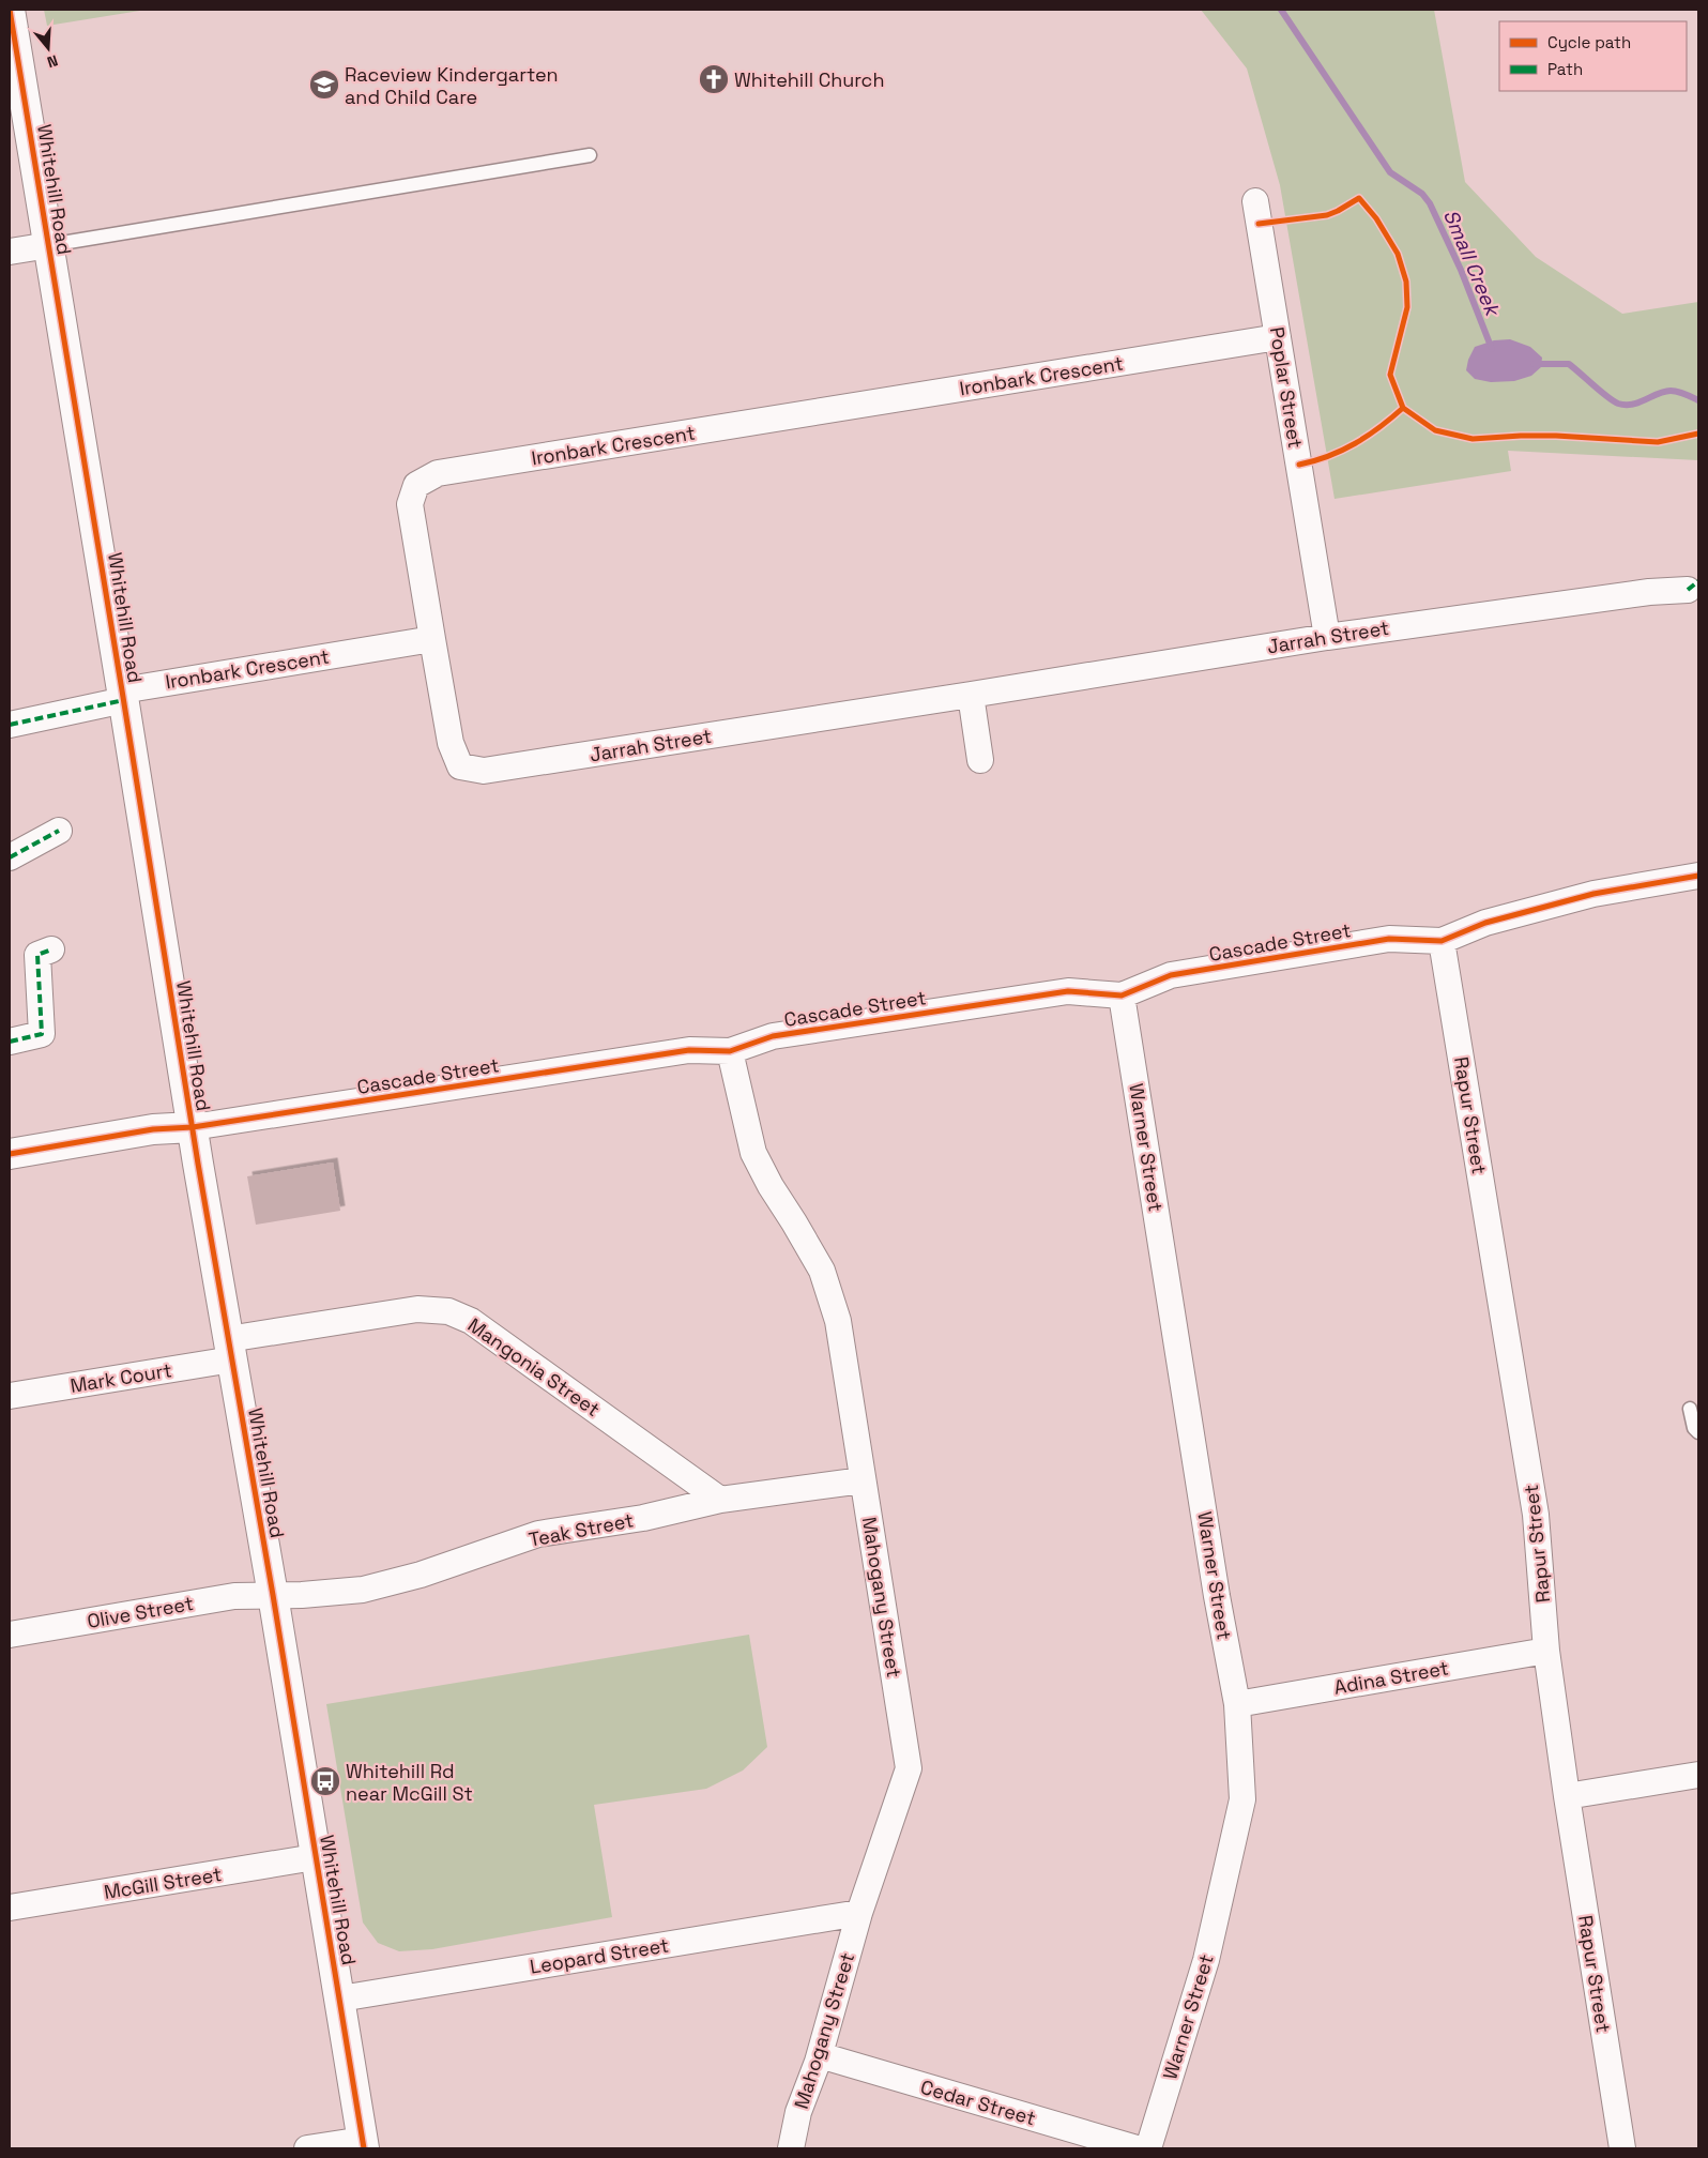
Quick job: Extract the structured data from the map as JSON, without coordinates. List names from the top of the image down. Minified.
{"streets":{"street":["Whitehill Road","Ironbark Crescent","Poplar Street","Jarrah Street","Cascade Street","Rapur Street","Warner Street","Mangonia Street","Mark Court","Teak Street","Mahogany Street","Olive Street","Adina Street","McGill Street","Leopard Street","Cedar Street"]},"crossings":[["Whitehill Road","Ironbark Crescent"],["Whitehill Road","Cascade Street"],["Whitehill Road","Mangonia Street"],["Whitehill Road","Mark Court"],["Whitehill Road","Teak Street"],["Whitehill Road","Olive Street"],["Whitehill Road","McGill Street"],["Whitehill Road","Leopard Street"],["Ironbark Crescent","Poplar Street"],["Ironbark Crescent","Jarrah Street"],["Poplar Street","Jarrah Street"],["Cascade Street","Rapur Street"],["Cascade Street","Warner Street"],["Cascade Street","Mahogany Street"],["Rapur Street","Adina Street"],["Warner Street","Adina Street"],["Mangonia Street","Mark Court"],["Mangonia Street","Teak Street"],["Teak Street","Mahogany Street"],["Teak Street","Olive Street"],["Mahogany Street","Leopard Street"],["Mahogany Street","Cedar Street"]],"water":["Small Creek"],"places":{"church":["Whitehill Church"],"school or university":["Raceview Kindergarten and Child Care"],"bus stop":["Whitehill Rd near McGill St"]},"legend":["Cycle path","Path"],"north":"bottom"}
